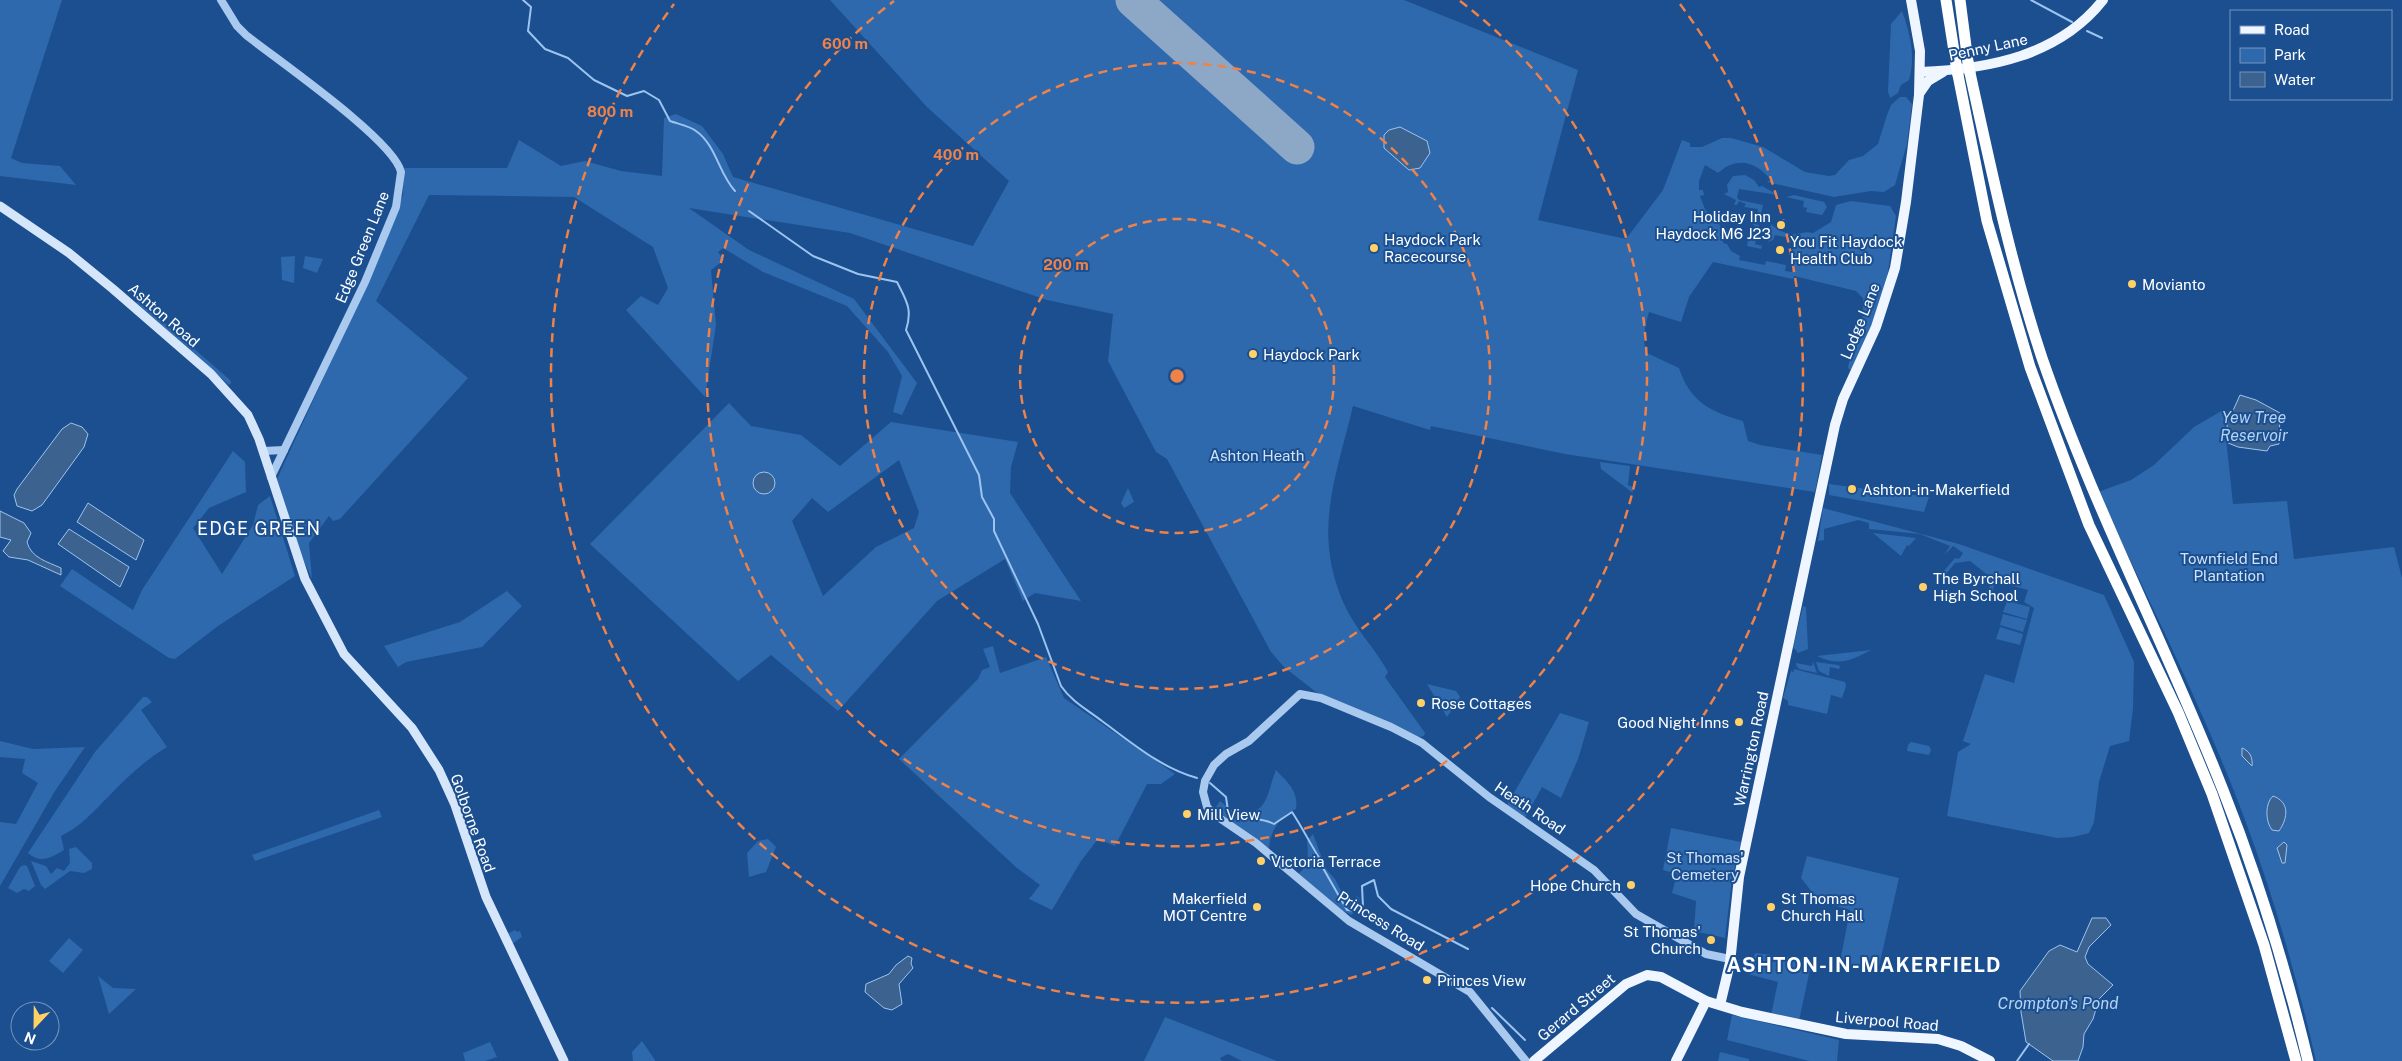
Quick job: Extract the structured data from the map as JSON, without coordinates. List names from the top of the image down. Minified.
{"streets":{"main road":["Penny Lane","Ashton Road","Lodge Lane","Warrington Road","Golborne Road","Gerard Street","Liverpool Road"],"street":["Edge Green Lane","Heath Road","Princess Road"]},"crossings":[["Penny Lane","Lodge Lane"],["Edge Green Lane","Ashton Road"],["Edge Green Lane","Golborne Road"],["Ashton Road","Golborne Road"],["Lodge Lane","Warrington Road"],["Warrington Road","Heath Road"],["Warrington Road","Gerard Street"],["Warrington Road","Liverpool Road"],["Heath Road","Princess Road"],["Gerard Street","Liverpool Road"]],"districts":["EDGE GREEN","ASHTON-IN-MAKERFIELD"],"water":["Yew Tree Reservoir","Crompton's Pond"],"parks":["Ashton Heath","Townfield End Plantation","St Thomas' Cemetery"],"places":["Holiday Inn Haydock M6 J23","Haydock Park Racecourse","You Fit Haydock Health Club","Movianto","Haydock Park","Ashton-in-Makerfield","The Byrchall High School","Rose Cottages","Good Night Inns","Mill View","Victoria Terrace","Hope Church","Makerfield MOT Centre","St Thomas Church Hall","St Thomas' Church","Princes View"],"legend":["Road","Park","Water"],"north":"bottom","rings":["600 m","800 m","400 m","200 m"]}
